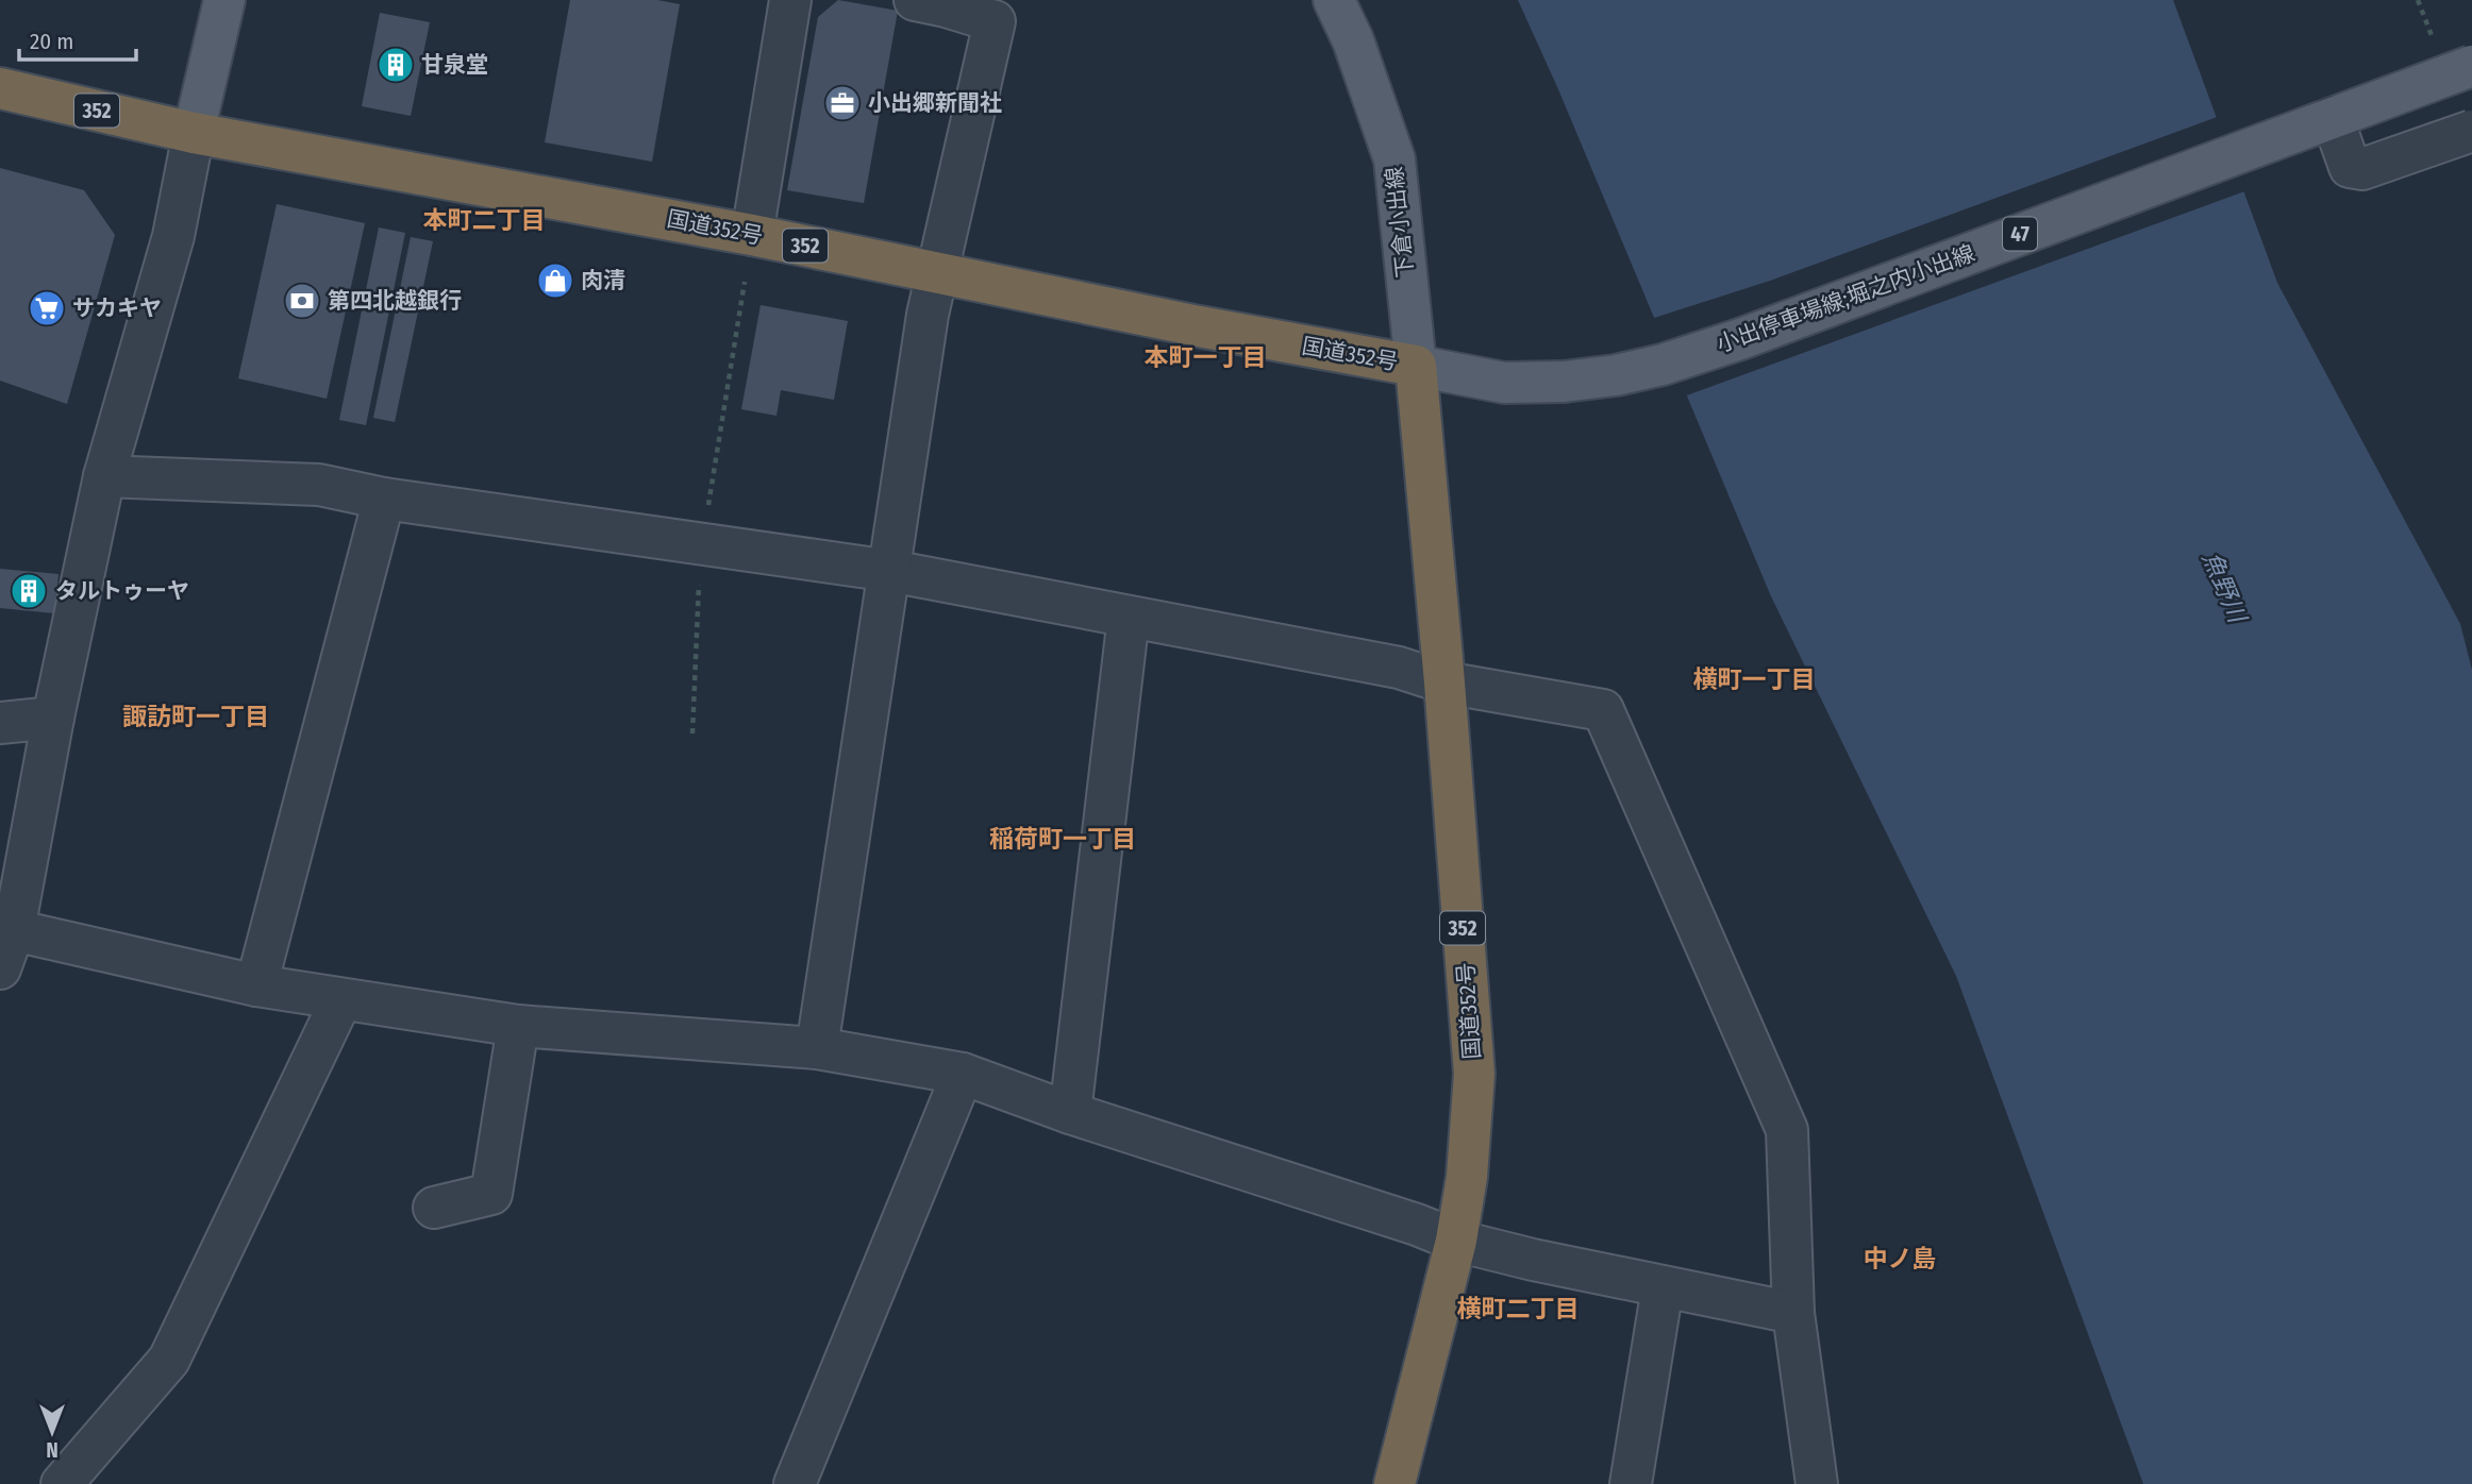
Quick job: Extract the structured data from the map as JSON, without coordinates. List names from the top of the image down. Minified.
{"streets":{"highway":["352","国道352号"],"main road":["下倉小出線","47","小出停車場線;堀之内小出線"]},"crossings":[["下倉小出線","国道352号"],["下倉小出線","小出停車場線;堀之内小出線"],["国道352号","小出停車場線;堀之内小出線"]],"districts":["本町二丁目","本町一丁目","横町一丁目","諏訪町一丁目","稲荷町一丁目","中ノ島","横町二丁目"],"water":["魚野川"],"places":{"building":["甘泉堂","タルトゥーヤ"],"office":["小出郷新聞社"],"shop":["肉清"],"bank":["第四北越銀行"],"supermarket":["サカキヤ"]},"scale_bar":"20 m","north":"bottom"}
